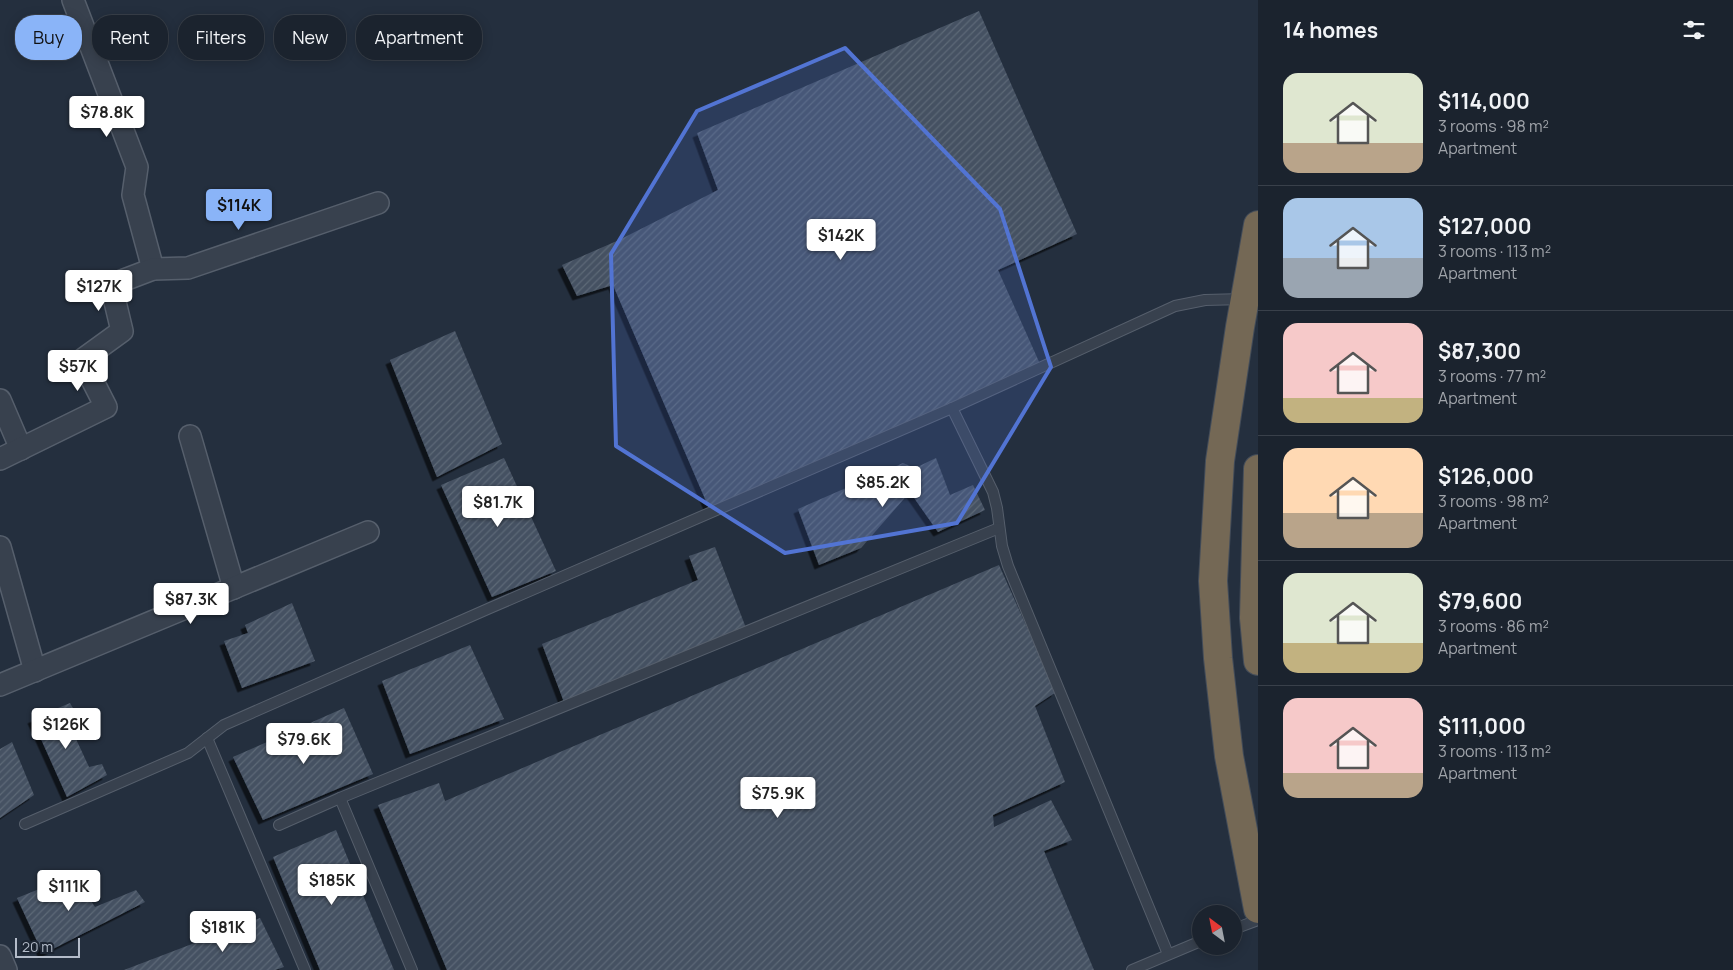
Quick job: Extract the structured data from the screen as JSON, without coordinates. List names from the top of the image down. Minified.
{"scale_bar":"20 m","north":"top left","page":{"heading":"14 homes","chip":["Buy","Rent","Filters","New","Apartment"],"list":[{"name":"$114,000","note":"3 rooms · 98 m² · Apartment"},{"name":"$127,000","note":"3 rooms · 113 m² · Apartment"},{"name":"$87,300","note":"3 rooms · 77 m² · Apartment"},{"name":"$126,000","note":"3 rooms · 98 m² · Apartment"},{"name":"$79,600","note":"3 rooms · 86 m² · Apartment"},{"name":"$111,000","note":"3 rooms · 113 m² · Apartment"}],"price":["$78.8K","$114K","$142K","$127K","$57K","$85.2K","$81.7K","$87.3K","$126K","$79.6K","$75.9K","$185K","$111K","$181K"],"scale":"20 m"}}
